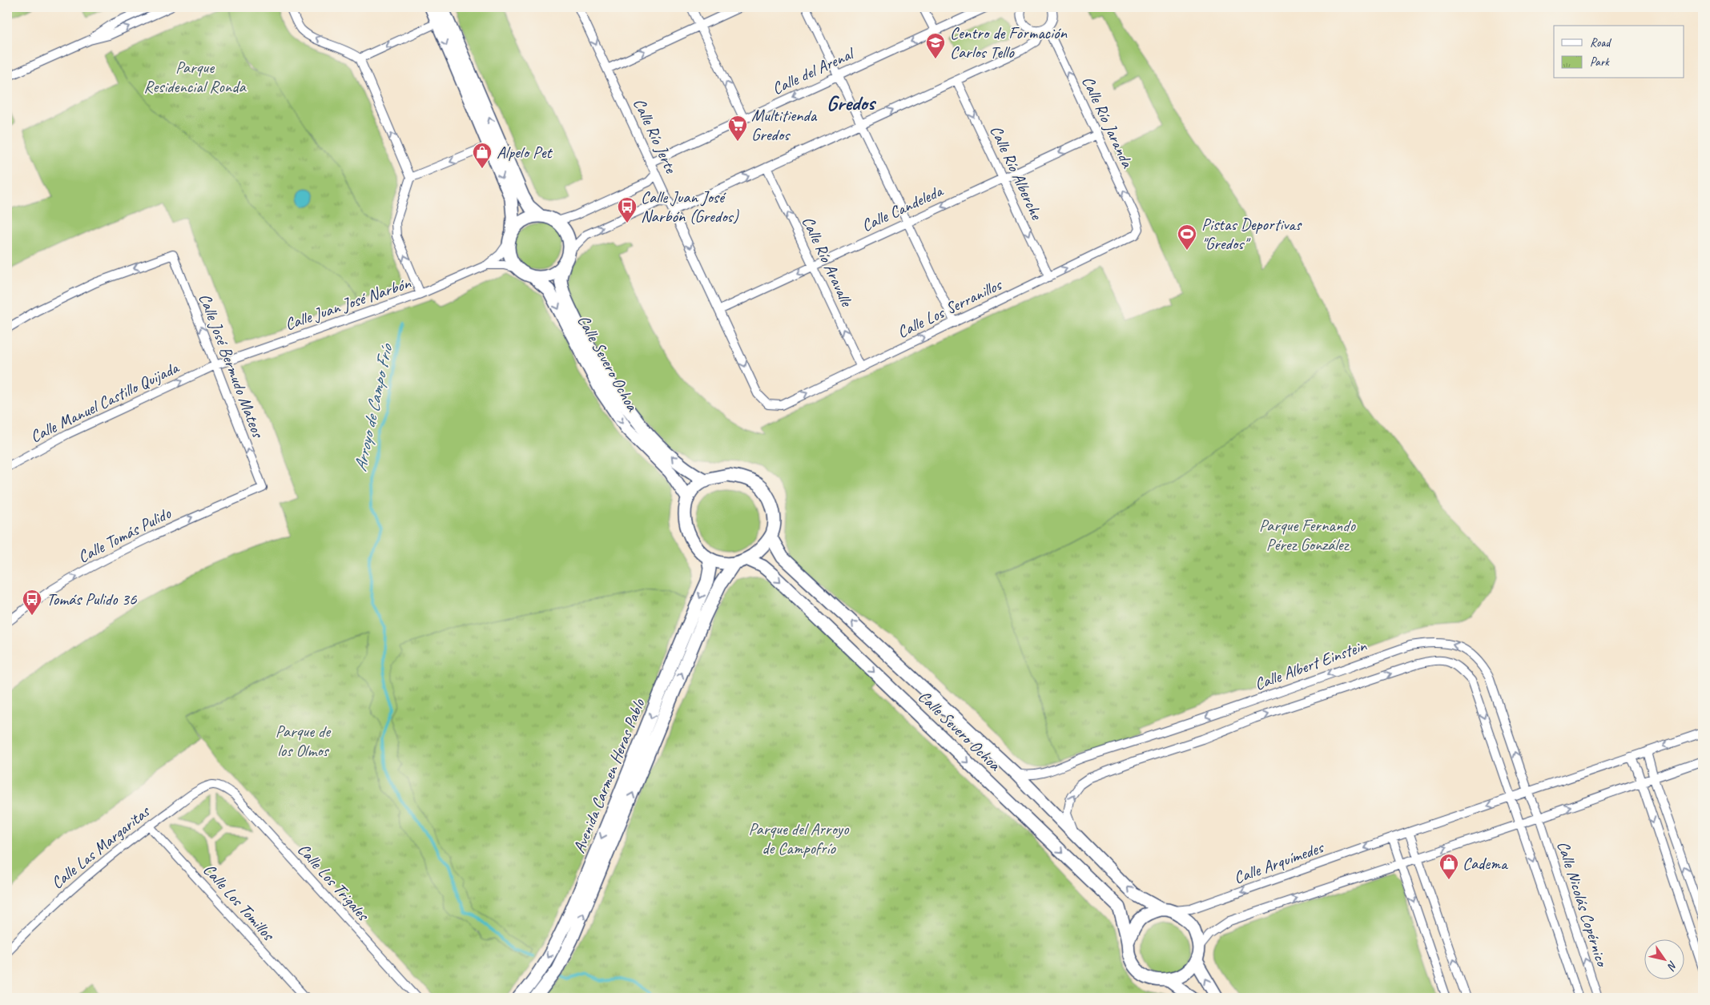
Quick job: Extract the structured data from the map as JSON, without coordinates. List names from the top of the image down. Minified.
{"streets":{"main road":["Calle Severo Ochoa","Avenida Carmen Heras Pablo"],"street":["Calle del Arenal","Calle Río Jaranda","Calle Río Jerte","Calle Río Alberche","Calle Candeleda","Calle Río Aravalle","Calle Juan José Narbón","Calle Los Serranillos","Calle José Bermudo Mateos","Calle Manuel Castillo Quijada","Calle Tomás Pulido","Calle Albert Einstein","Calle Las Margaritas","Calle Arquímedes","Calle Los Trigales","Calle Los Tomillos","Calle Nicolás Copérnico"]},"crossings":[["Calle del Arenal","Calle Río Jerte"],["Calle Río Jaranda","Calle Candeleda"],["Calle Río Jaranda","Calle Los Serranillos"],["Calle Río Jerte","Calle Candeleda"],["Calle Río Jerte","Calle Los Serranillos"],["Calle Río Alberche","Calle Candeleda"],["Calle Río Alberche","Calle Los Serranillos"],["Calle Candeleda","Calle Río Aravalle"],["Calle Río Aravalle","Calle Los Serranillos"],["Calle Juan José Narbón","Calle Severo Ochoa"],["Calle Juan José Narbón","Calle José Bermudo Mateos"],["Calle Juan José Narbón","Calle Manuel Castillo Quijada"],["Calle Severo Ochoa","Calle Albert Einstein"],["Calle Severo Ochoa","Avenida Carmen Heras Pablo"],["Calle Severo Ochoa","Calle Arquímedes"],["Calle José Bermudo Mateos","Calle Manuel Castillo Quijada"],["Calle José Bermudo Mateos","Calle Tomás Pulido"],["Calle Albert Einstein","Calle Arquímedes"],["Calle Las Margaritas","Calle Los Trigales"],["Calle Las Margaritas","Calle Los Tomillos"]],"one_way":["Calle Río Jaranda","Calle Río Jerte","Calle Río Alberche","Calle Candeleda","Calle Río Aravalle","Calle Los Serranillos","Calle Manuel Castillo Quijada","Calle Tomás Pulido"],"districts":["Gredos"],"water":["Arroyo de Campo Frío"],"parks":["Parque Residencial Ronda","Parque Fernando Pérez González","Parque de los Olmos","Parque del Arroyo de Campofrío"],"places":{"school or university":["Centro de Formación Carlos Tello"],"supermarket":["Multitienda Gredos"],"shop":["Alpelo Pet","Cadema"],"bus stop":["Calle Juan José Narbón (Gredos)","Tomás Pulido 36"],"sports":["Pistas Deportivas \"Gredos\""]},"legend":["Road","Park"],"north":"bottom right"}
